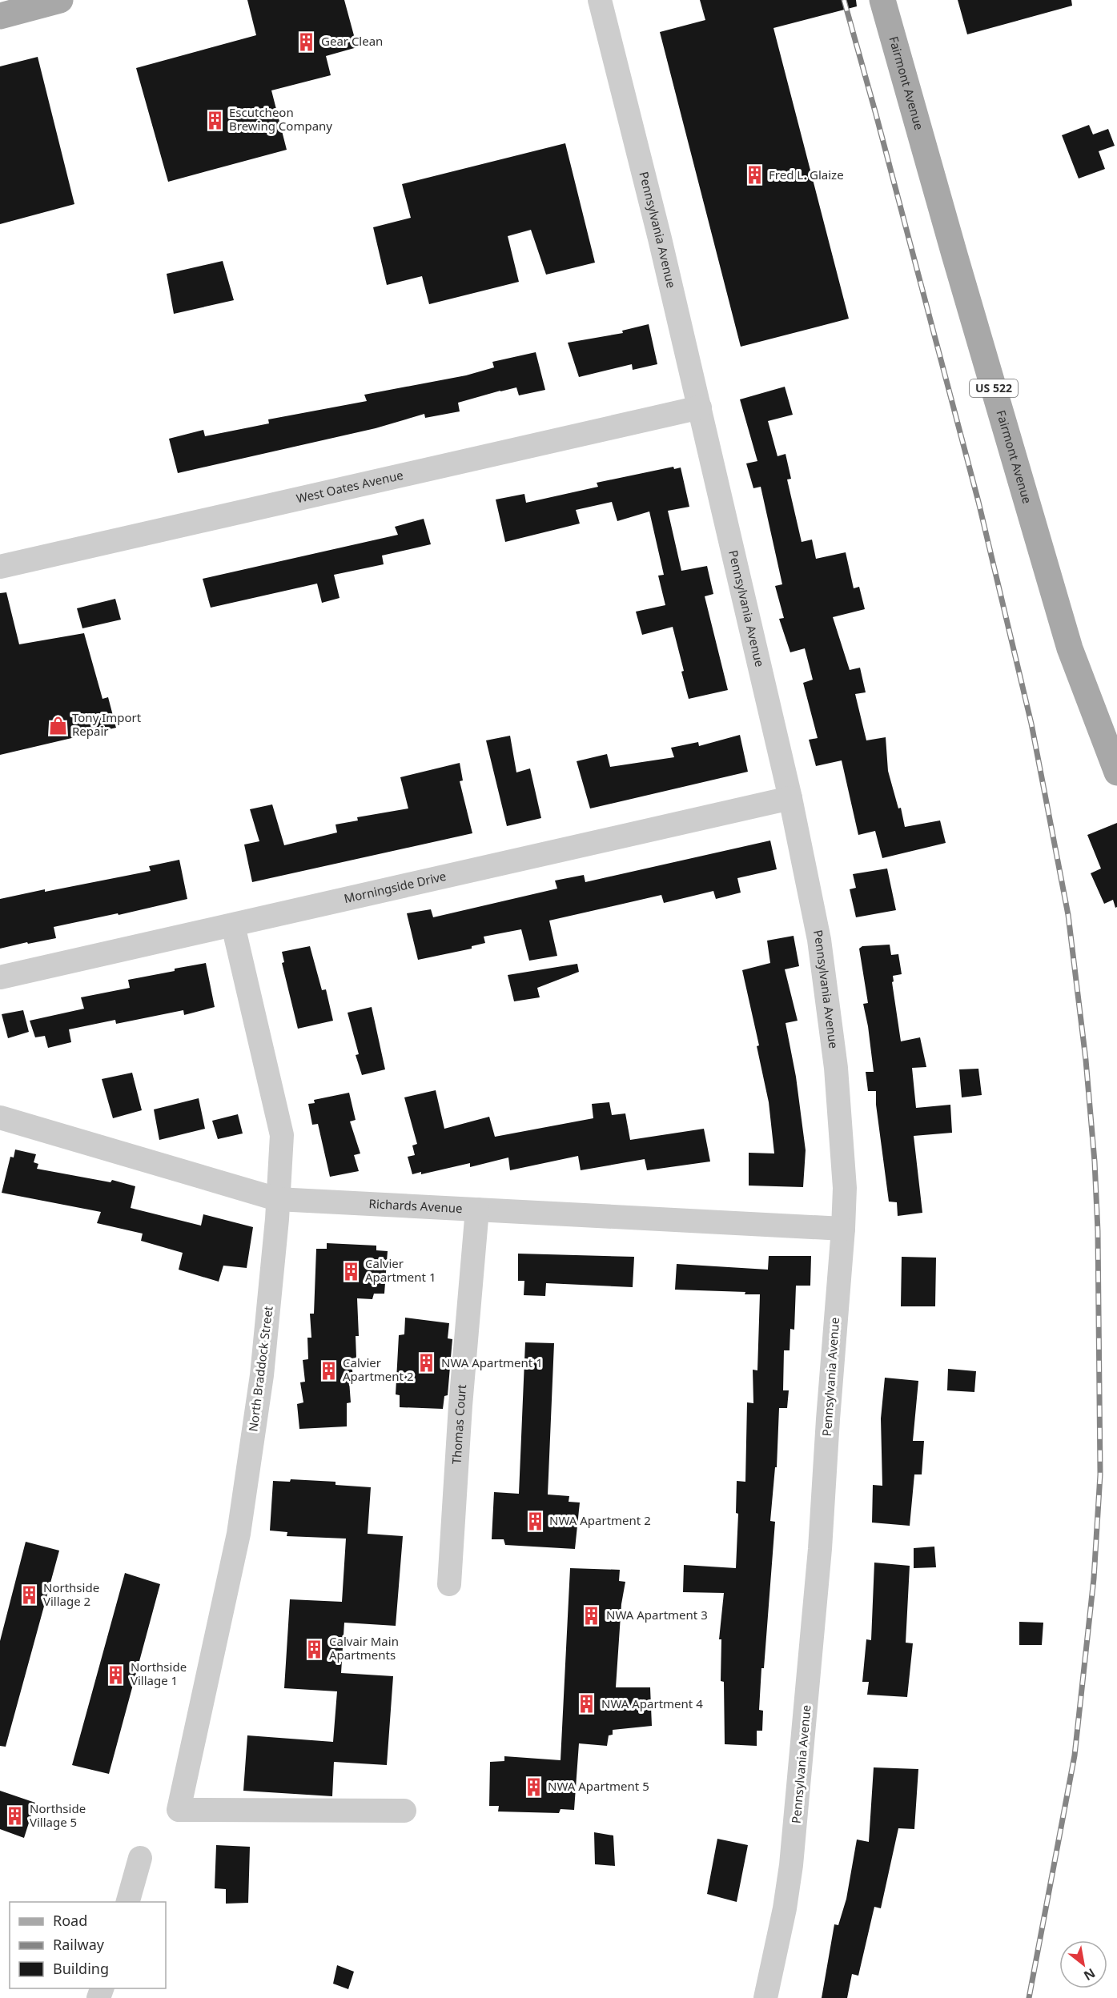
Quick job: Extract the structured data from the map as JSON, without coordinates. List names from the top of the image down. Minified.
{"streets":{"main road":["Fairmont Avenue","US 522"],"street":["Pennsylvania Avenue","West Oates Avenue","Morningside Drive","Richards Avenue","North Braddock Street","Thomas Court"]},"crossings":[["Pennsylvania Avenue","West Oates Avenue"],["Pennsylvania Avenue","Morningside Drive"],["Pennsylvania Avenue","Richards Avenue"],["Morningside Drive","North Braddock Street"],["Richards Avenue","North Braddock Street"],["Richards Avenue","Thomas Court"]],"places":{"building":["Gear Clean","Escutcheon Brewing Company","Fred L. Glaize","Calvier Apartment 1","NWA Apartment 1","Calvier Apartment 2","NWA Apartment 2","Northside Village 2","NWA Apartment 3","Calvair Main Apartments","Northside Village 1","NWA Apartment 4","NWA Apartment 5","Northside Village 5"],"shop":["Tony Import Repair"]},"legend":["Road","Railway","Building"],"north":"bottom right"}
